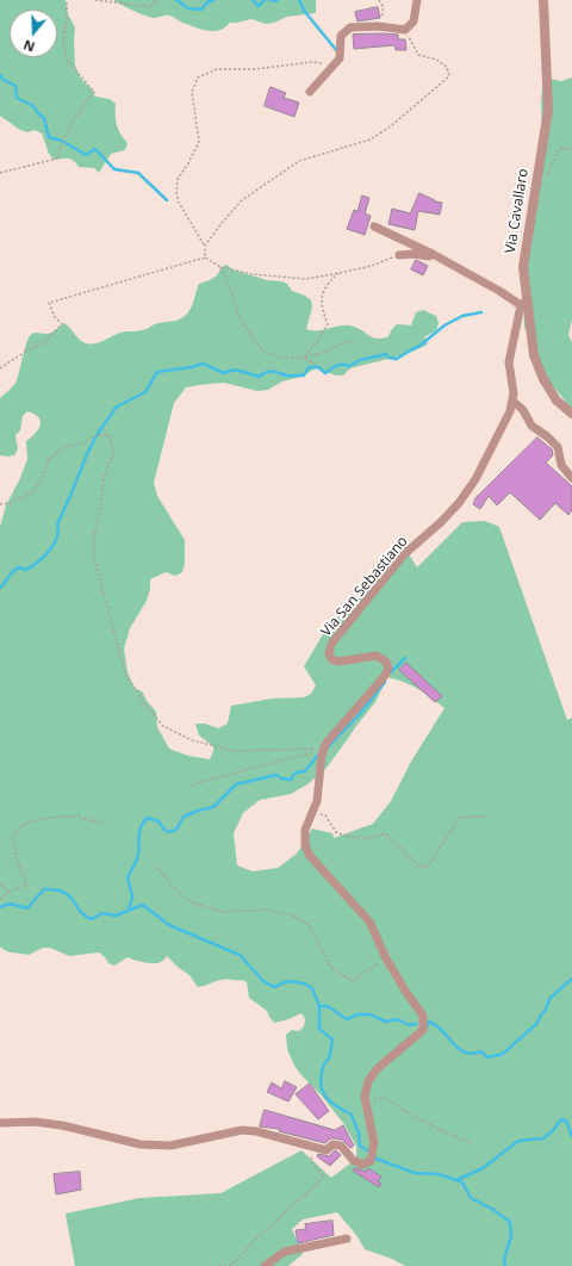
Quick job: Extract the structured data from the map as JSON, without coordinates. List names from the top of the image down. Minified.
{"streets":{"street":["Via Cavallaro","Via San Sebastiano"]},"crossings":[["Via Cavallaro","Via San Sebastiano"]],"north":"bottom"}
